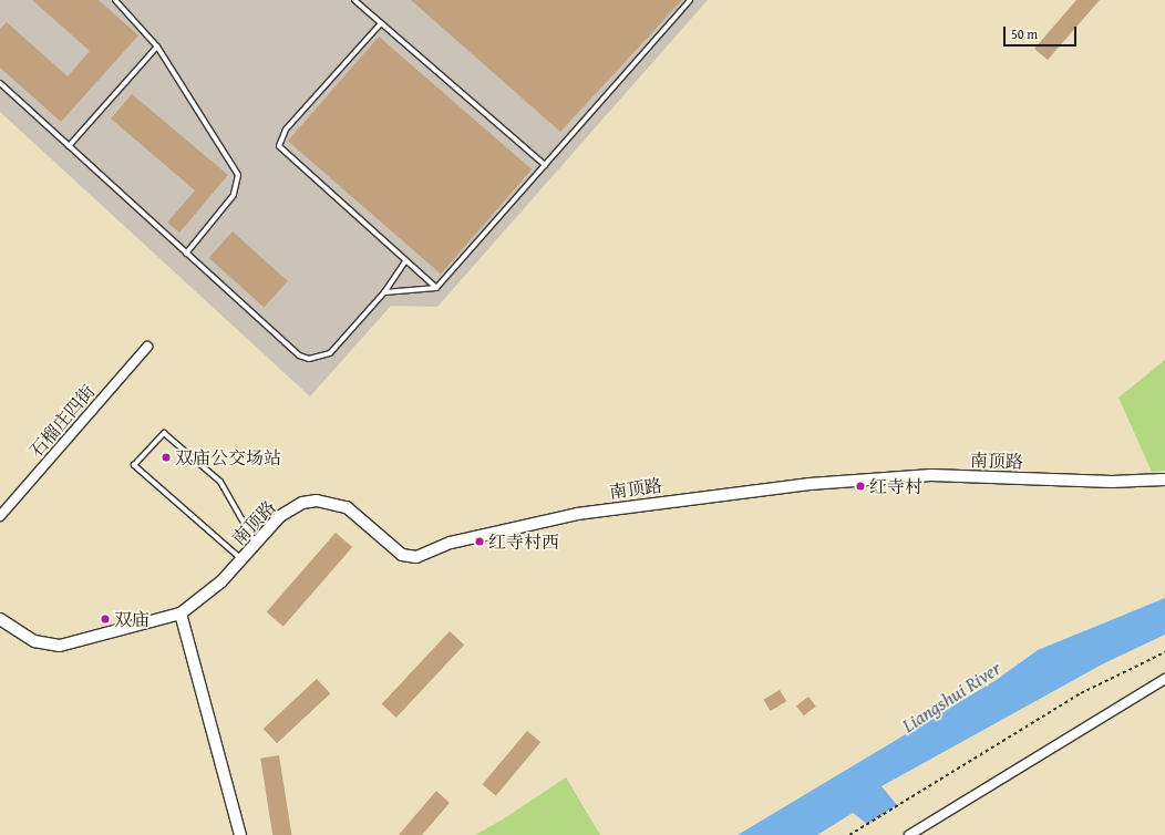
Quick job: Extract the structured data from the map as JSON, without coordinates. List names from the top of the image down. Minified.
{"streets":{"street":["石榴庄四街","南顶路"]},"water":["Liangshui River"],"places":["双庙公交场站","红寺村","红寺村西","双庙"],"scale_bar":"50 m"}
